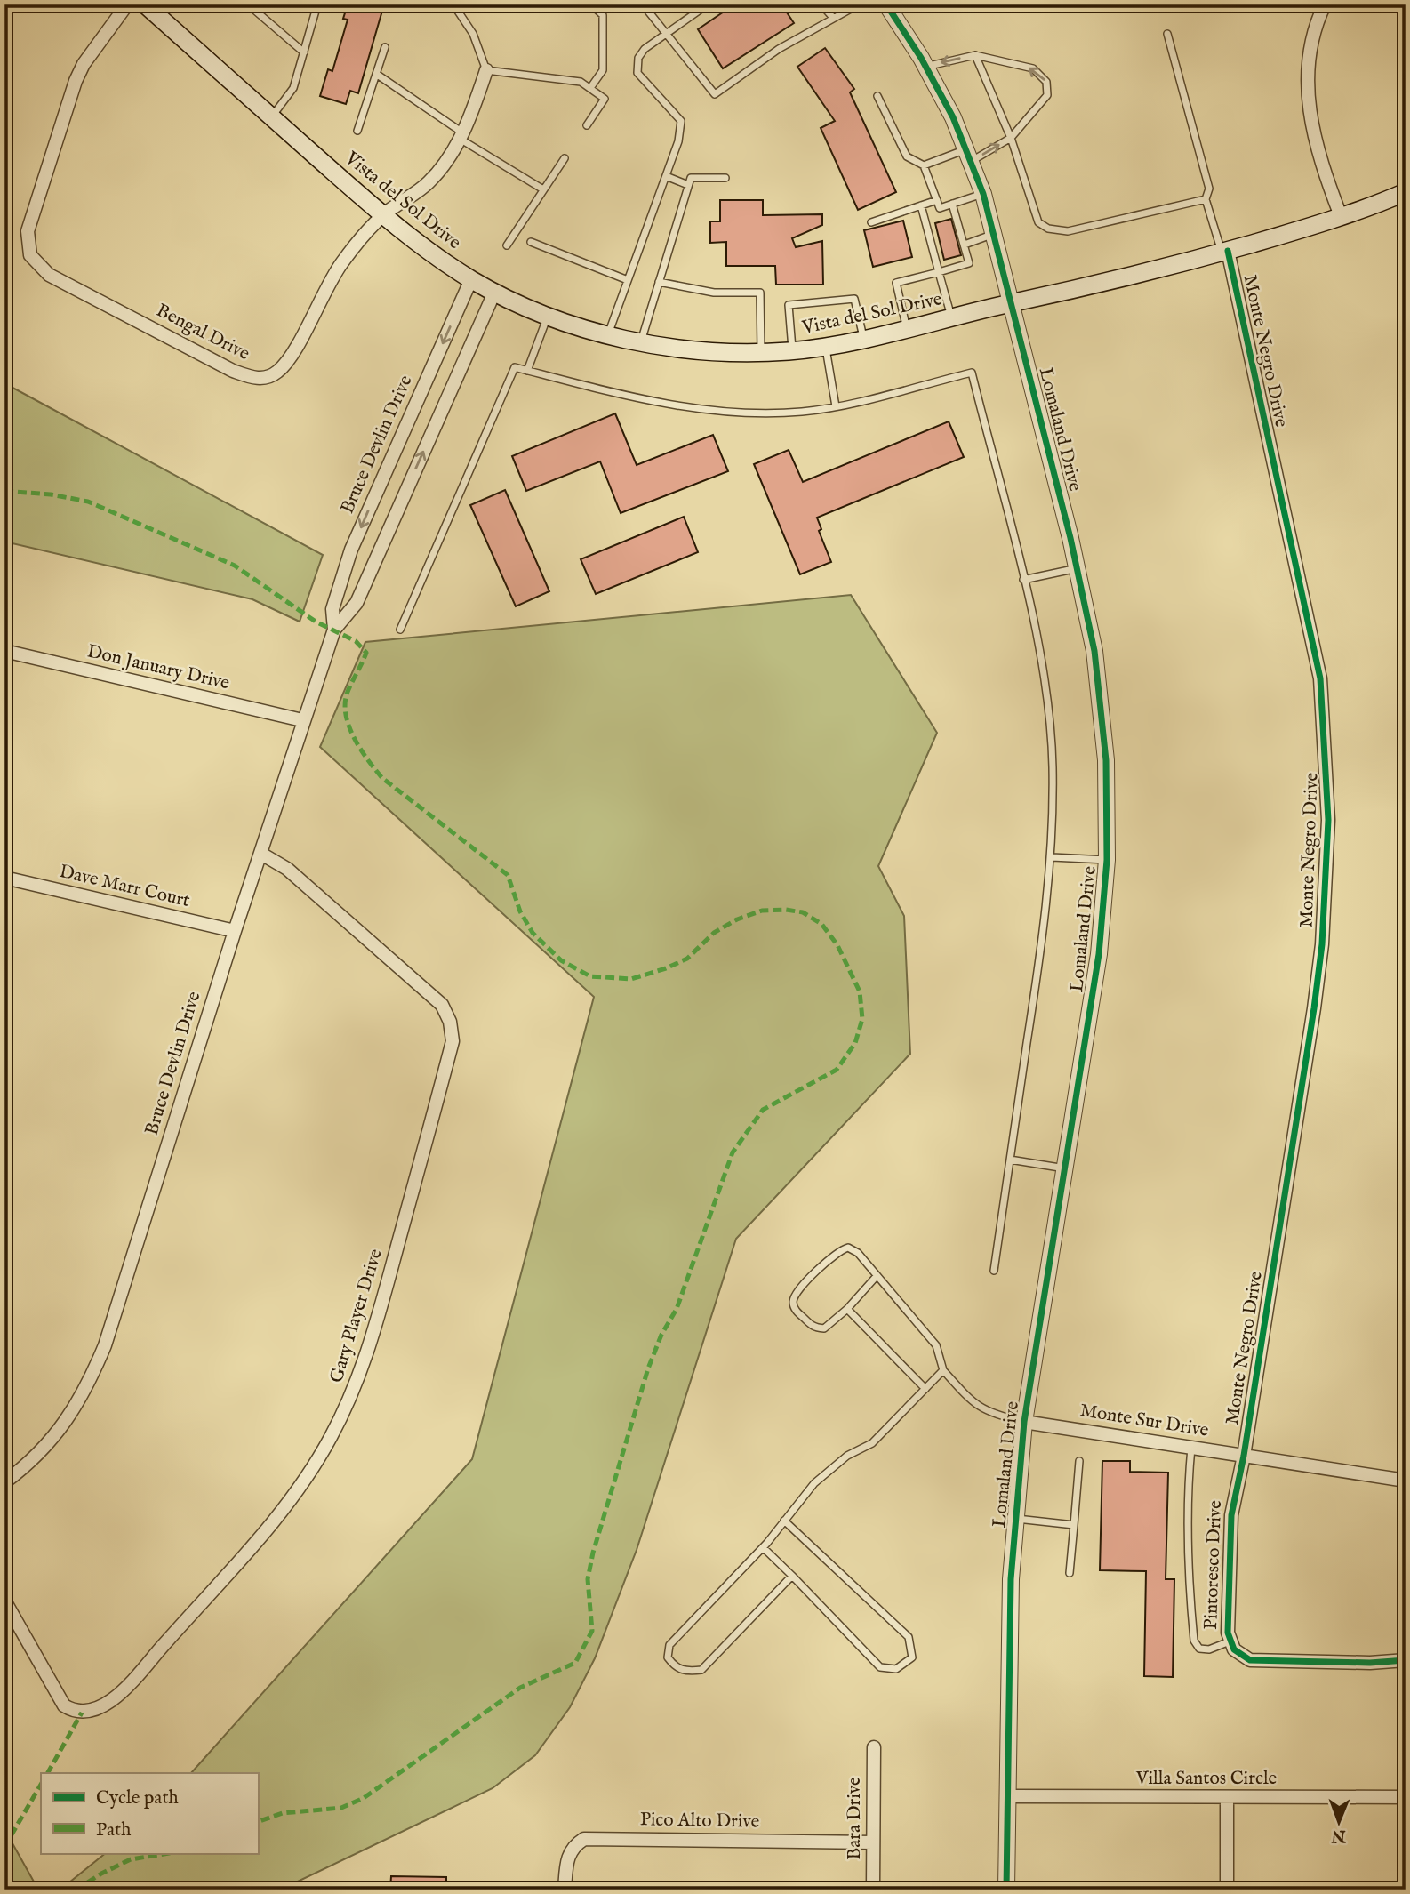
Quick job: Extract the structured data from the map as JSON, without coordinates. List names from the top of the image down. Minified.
{"streets":{"main road":["Vista del Sol Drive"],"street":["Bengal Drive","Monte Negro Drive","Lomaland Drive","Bruce Devlin Drive","Don January Drive","Dave Marr Court","Gary Player Drive","Monte Sur Drive","Pintoresco Drive","Villa Santos Circle","Bara Drive","Pico Alto Drive"]},"crossings":[["Vista del Sol Drive","Bengal Drive"],["Vista del Sol Drive","Monte Negro Drive"],["Vista del Sol Drive","Lomaland Drive"],["Vista del Sol Drive","Bruce Devlin Drive"],["Monte Negro Drive","Monte Sur Drive"],["Monte Negro Drive","Pintoresco Drive"],["Lomaland Drive","Monte Sur Drive"],["Lomaland Drive","Villa Santos Circle"],["Bruce Devlin Drive","Don January Drive"],["Bruce Devlin Drive","Dave Marr Court"],["Bruce Devlin Drive","Gary Player Drive"],["Monte Sur Drive","Pintoresco Drive"],["Bara Drive","Pico Alto Drive"]],"legend":["Cycle path","Path"],"north":"bottom"}
